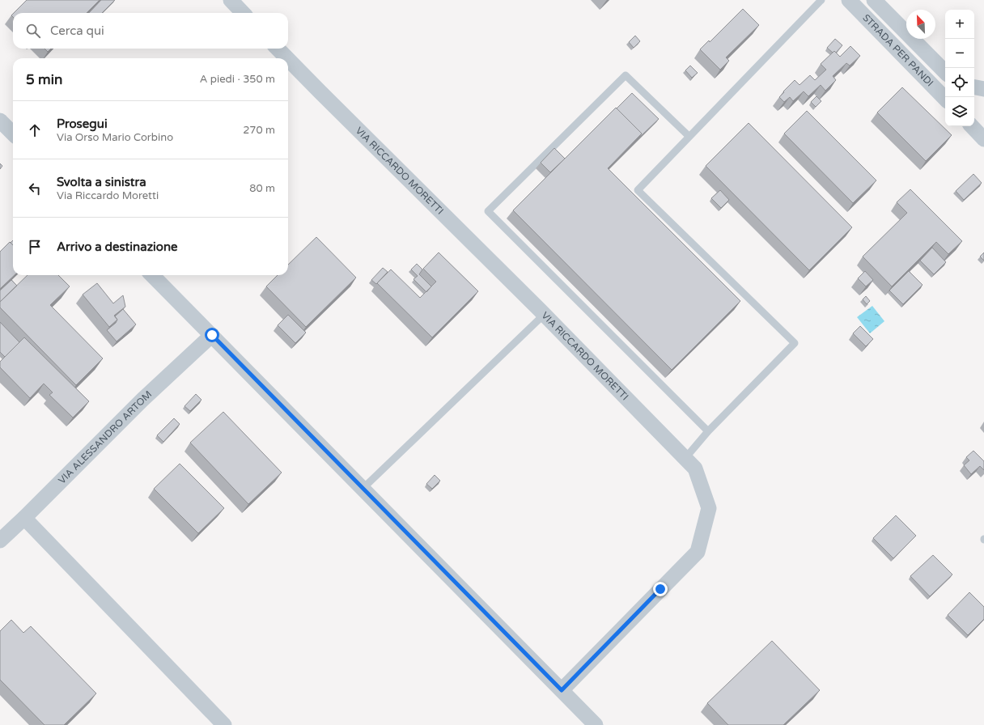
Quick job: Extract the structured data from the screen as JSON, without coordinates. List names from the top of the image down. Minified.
{"streets":{"street":["STRADA PER PANDI","VIA RICCARDO MORETTI","VIA ALESSANDRO ARTOM"]},"north":"top left","page":{"map_buttons":["+","−"],"search":"Cerca qui","heading":["5 min","A piedi · 350 m"],"list":[["Prosegui","Via Orso Mario Corbino","270 m"],["Svolta a sinistra","Via Riccardo Moretti","80 m"],"Arrivo a destinazione"]}}
